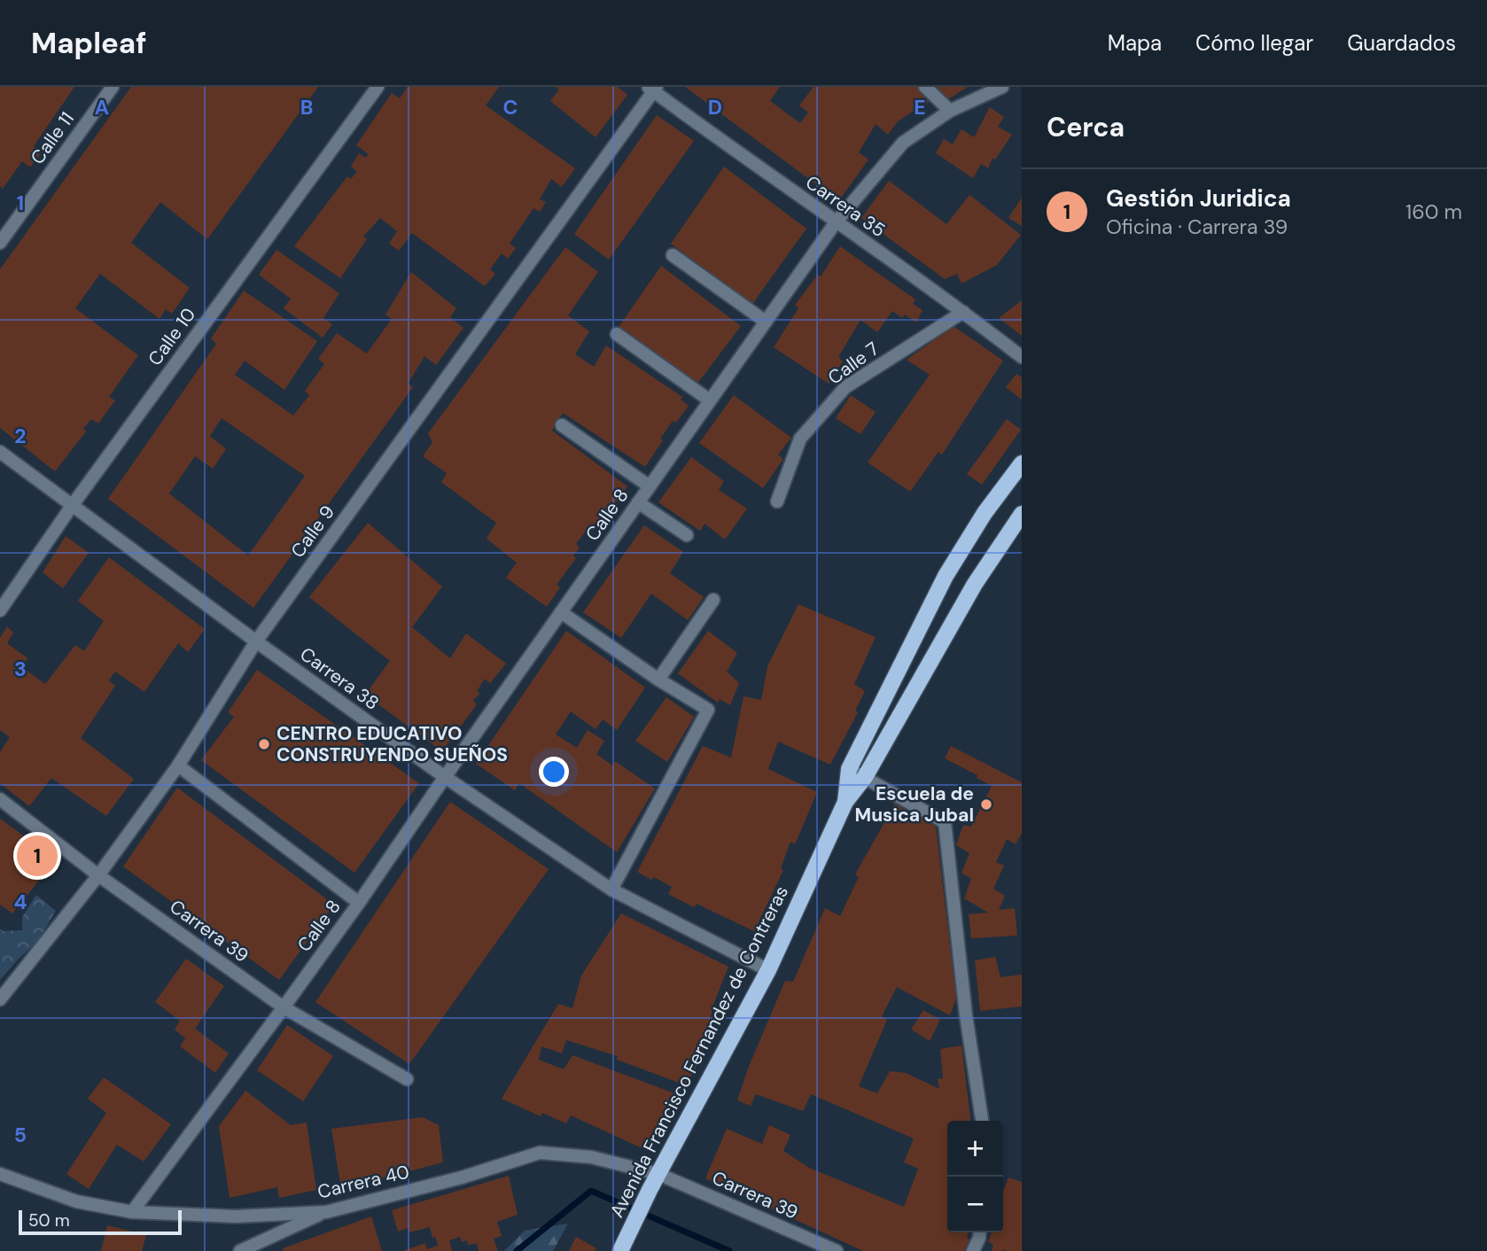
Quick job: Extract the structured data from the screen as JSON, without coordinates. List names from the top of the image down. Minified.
{"streets":{"main road":["Avenida Francisco Fernandez de Contreras"],"street":["Calle 11","Carrera 35","Calle 10","Calle 7","Calle 8","Calle 9","Carrera 38","Carrera 39","Carrera 40"]},"crossings":[["Carrera 35","Calle 7"],["Carrera 35","Calle 8"],["Carrera 35","Calle 9"],["Calle 10","Carrera 38"],["Calle 8","Carrera 38"],["Calle 8","Carrera 39"],["Calle 8","Carrera 40"],["Calle 9","Carrera 38"],["Calle 9","Carrera 39"],["Carrera 38","Avenida Francisco Fernandez de Contreras"],["Carrera 39","Avenida Francisco Fernandez de Contreras"],["Carrera 39","Carrera 40"],["Avenida Francisco Fernandez de Contreras","Carrera 40"]],"places":["CENTRO EDUCATIVO CONSTRUYENDO SUEÑOS","Escuela de Musica Jubal"],"scale_bar":"50 m","page":{"header":"Mapleaf","nav":["Mapa","Cómo llegar","Guardados"],"heading":"Cerca","list":[{"mark":"1","name":"Gestión Juridica","note":"Oficina · Carrera 39","value":"160 m"}],"pins":"1","map_buttons":["+","−"],"scale":"50 m"},"grid":{"columns":["A","B","C","D","E"],"rows":["1","2","3","4","5"]}}
